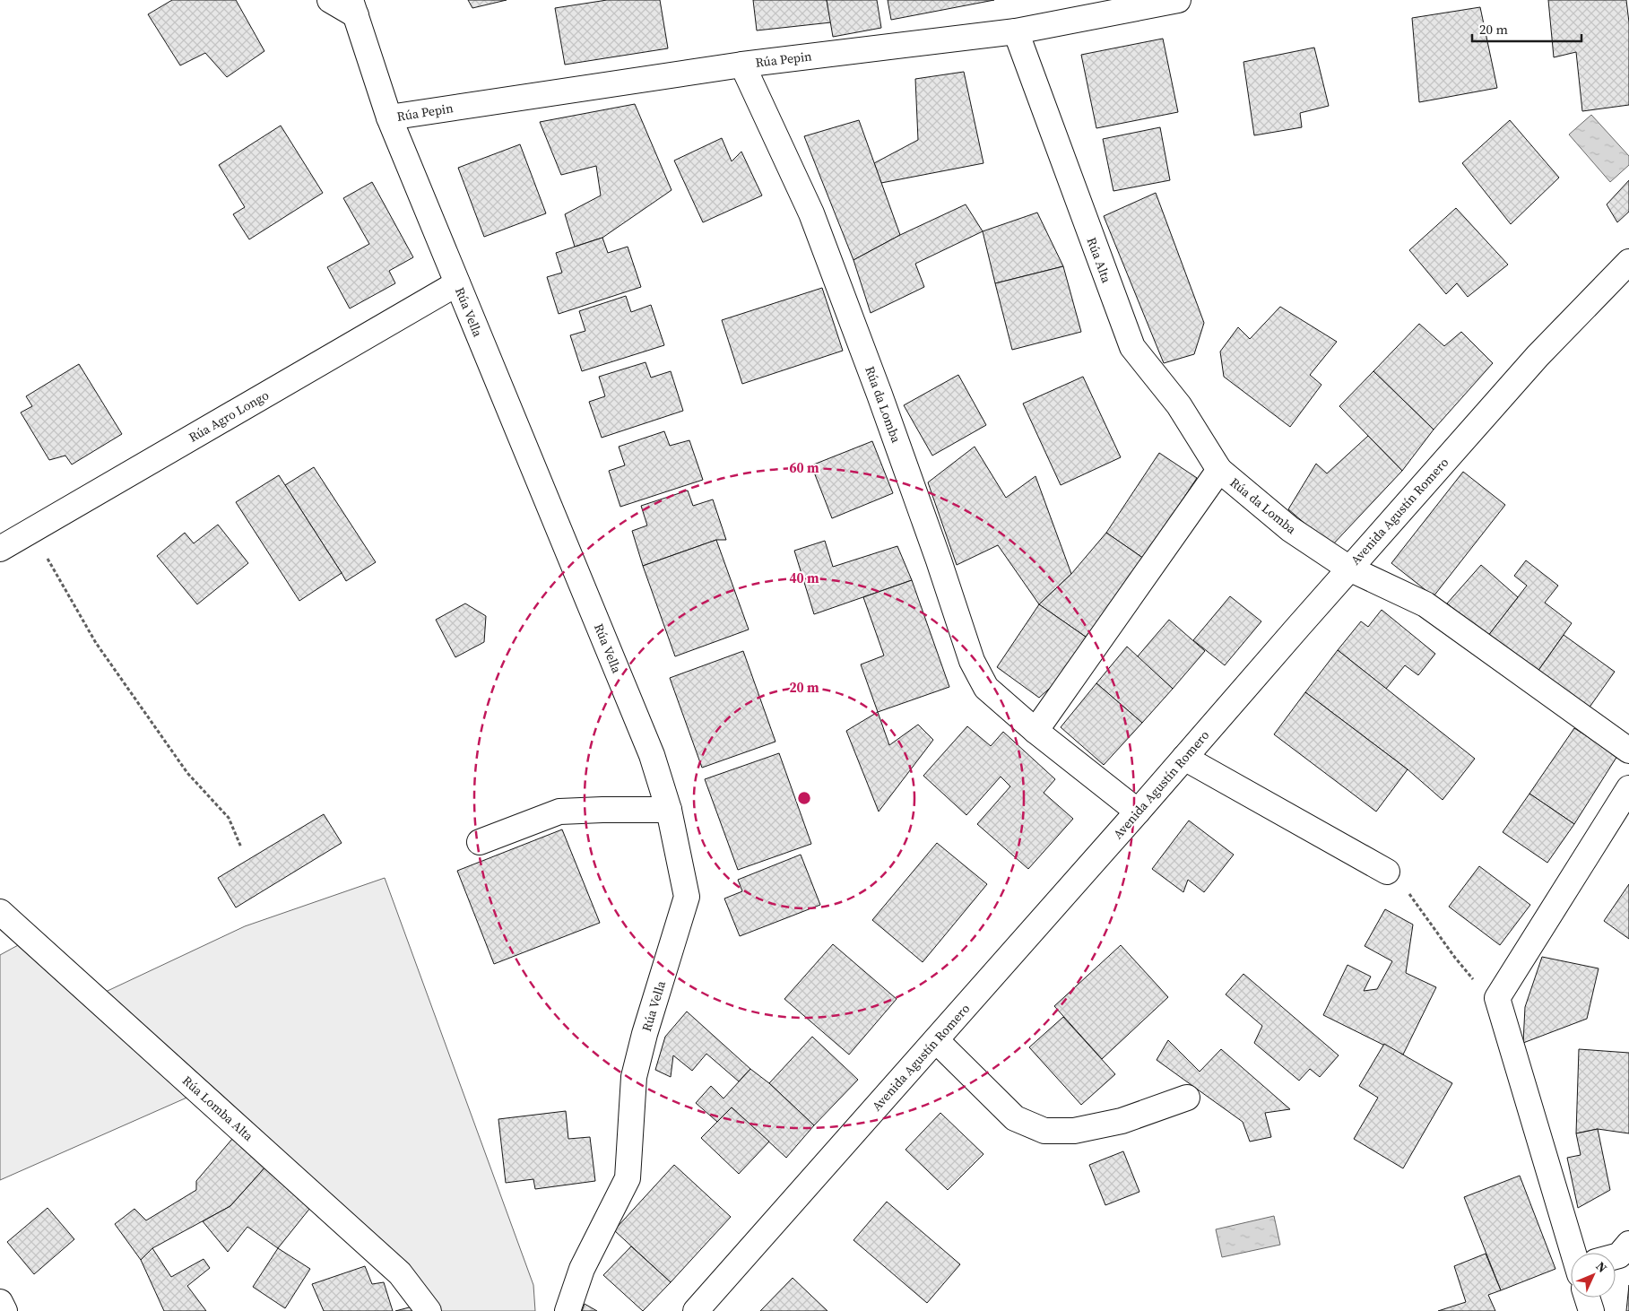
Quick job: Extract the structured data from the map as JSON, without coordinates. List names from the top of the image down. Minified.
{"streets":{"street":["Rúa Pepin","Rúa Alta","Rúa Vella","Rúa da Lomba","Rúa Agro Longo","Avenida Agustín Romero","Rúa Lomba Alta"]},"crossings":[["Rúa Pepin","Rúa Alta"],["Rúa Pepin","Rúa Vella"],["Rúa Pepin","Rúa da Lomba"],["Rúa Alta","Rúa da Lomba"],["Rúa Vella","Rúa Agro Longo"],["Rúa da Lomba","Avenida Agustín Romero"]],"scale_bar":"20 m","north":"top right","rings":["60 m","40 m","20 m"]}
